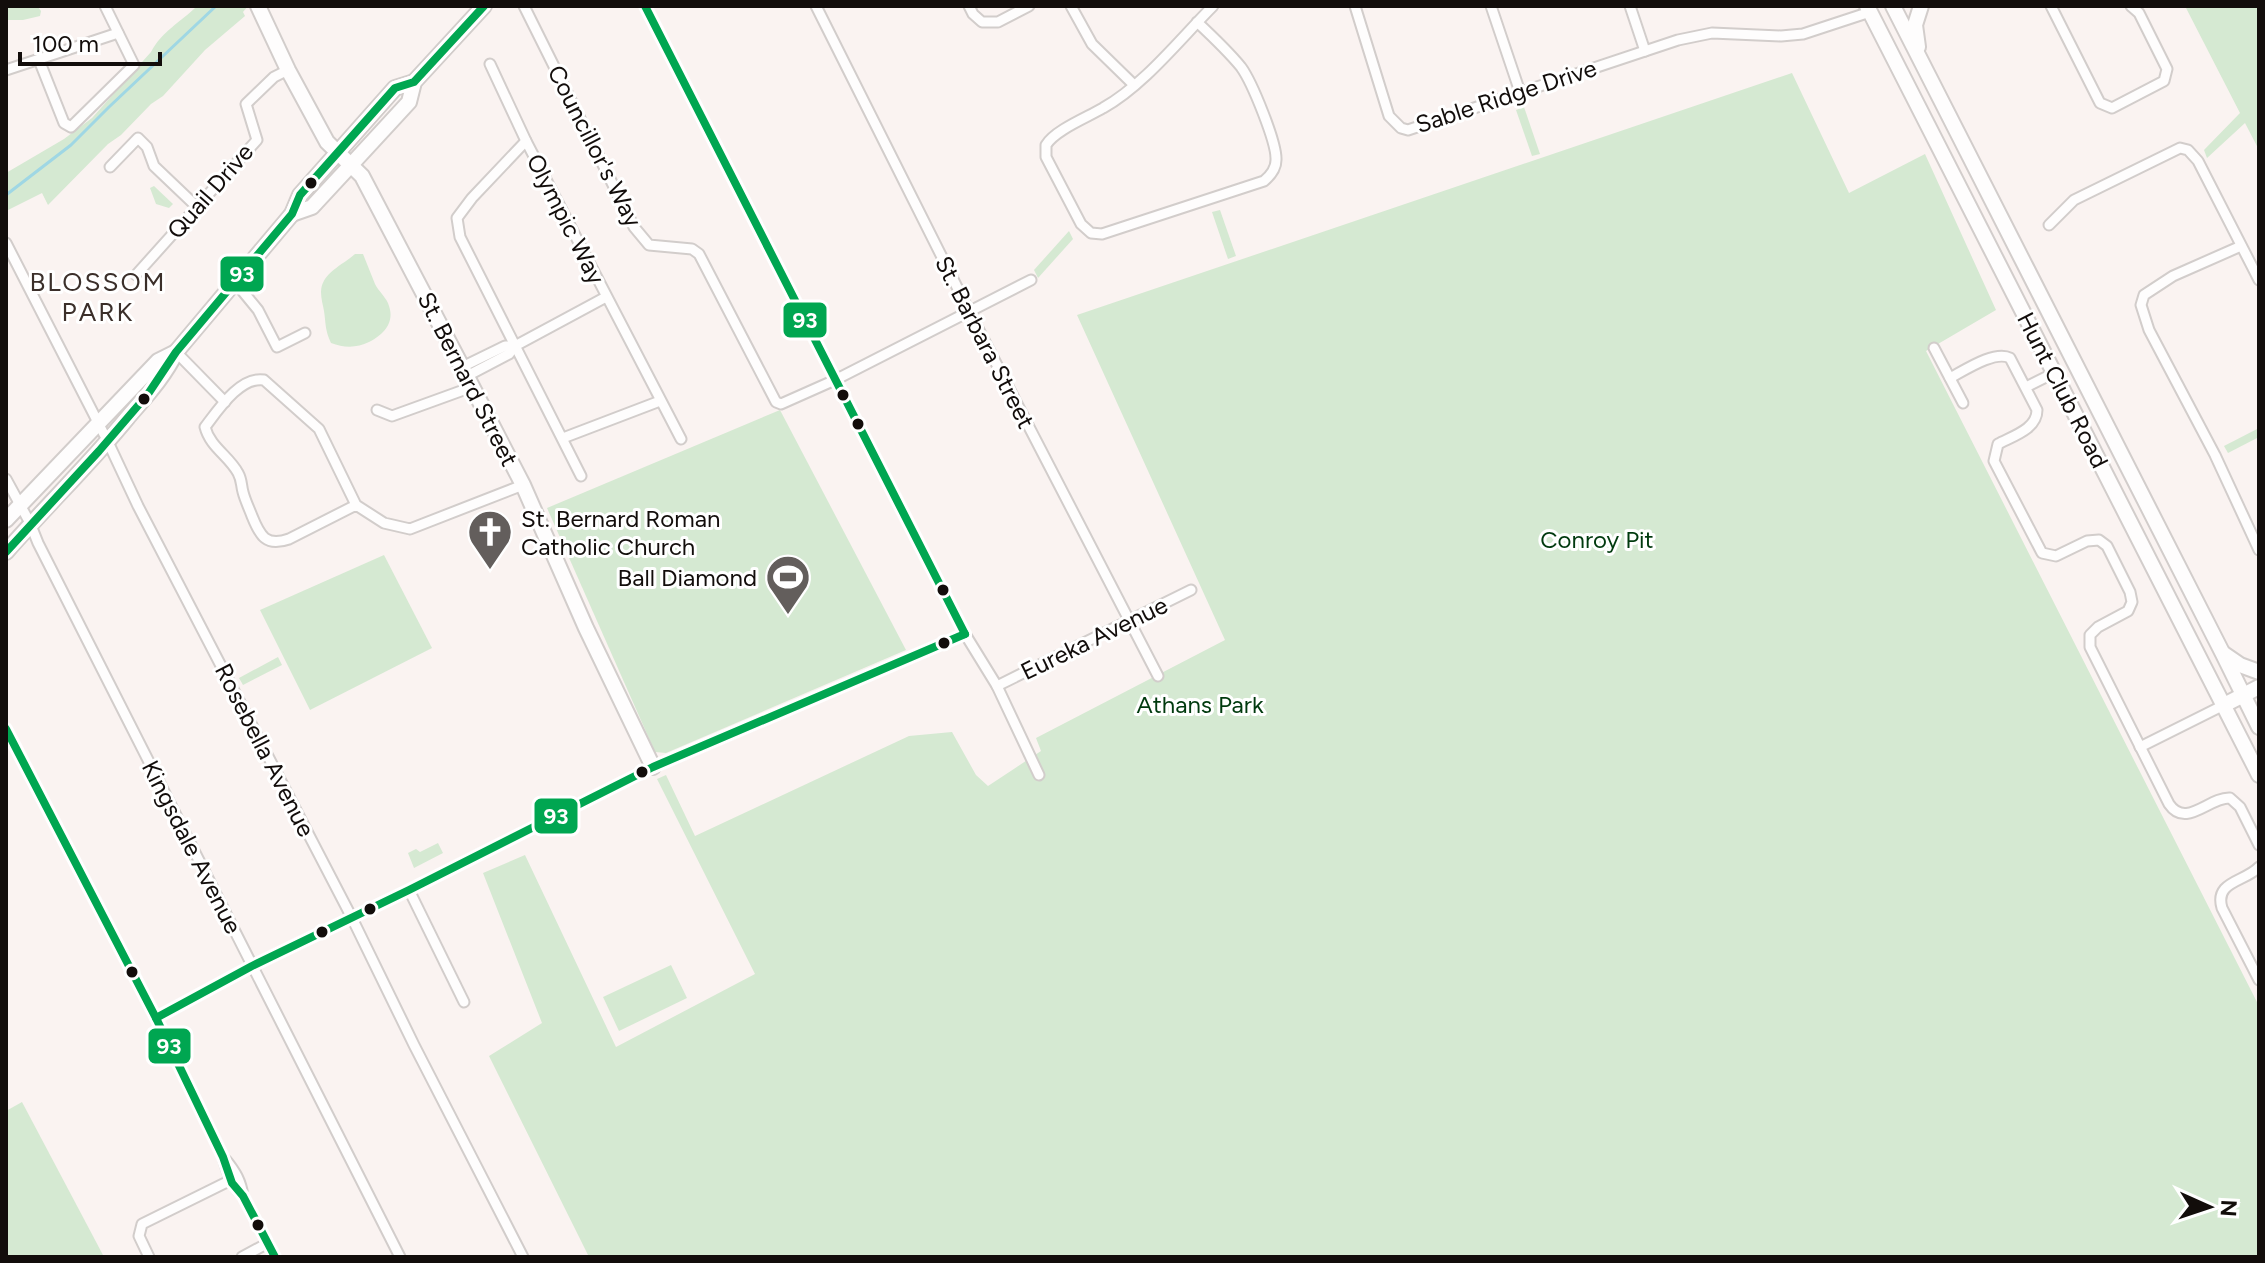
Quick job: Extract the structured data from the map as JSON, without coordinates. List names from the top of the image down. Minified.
{"streets":{"main road":["St. Bernard Street","Hunt Club Road"],"street":["Sable Ridge Drive","Councillor's Way","Quail Drive","Olympic Way","St. Barbara Street","Eureka Avenue","Rosebella Avenue","Kingsdale Avenue"]},"crossings":[["Sable Ridge Drive","Hunt Club Road"],["Quail Drive","St. Bernard Street"],["Olympic Way","St. Bernard Street"],["St. Barbara Street","Eureka Avenue"]],"districts":["BLOSSOM PARK"],"parks":["Conroy Pit","Athans Park"],"places":{"church":["St. Bernard Roman Catholic Church"],"sports":["Ball Diamond"]},"lines":["transit line 93"],"scale_bar":"100 m","north":"right"}
